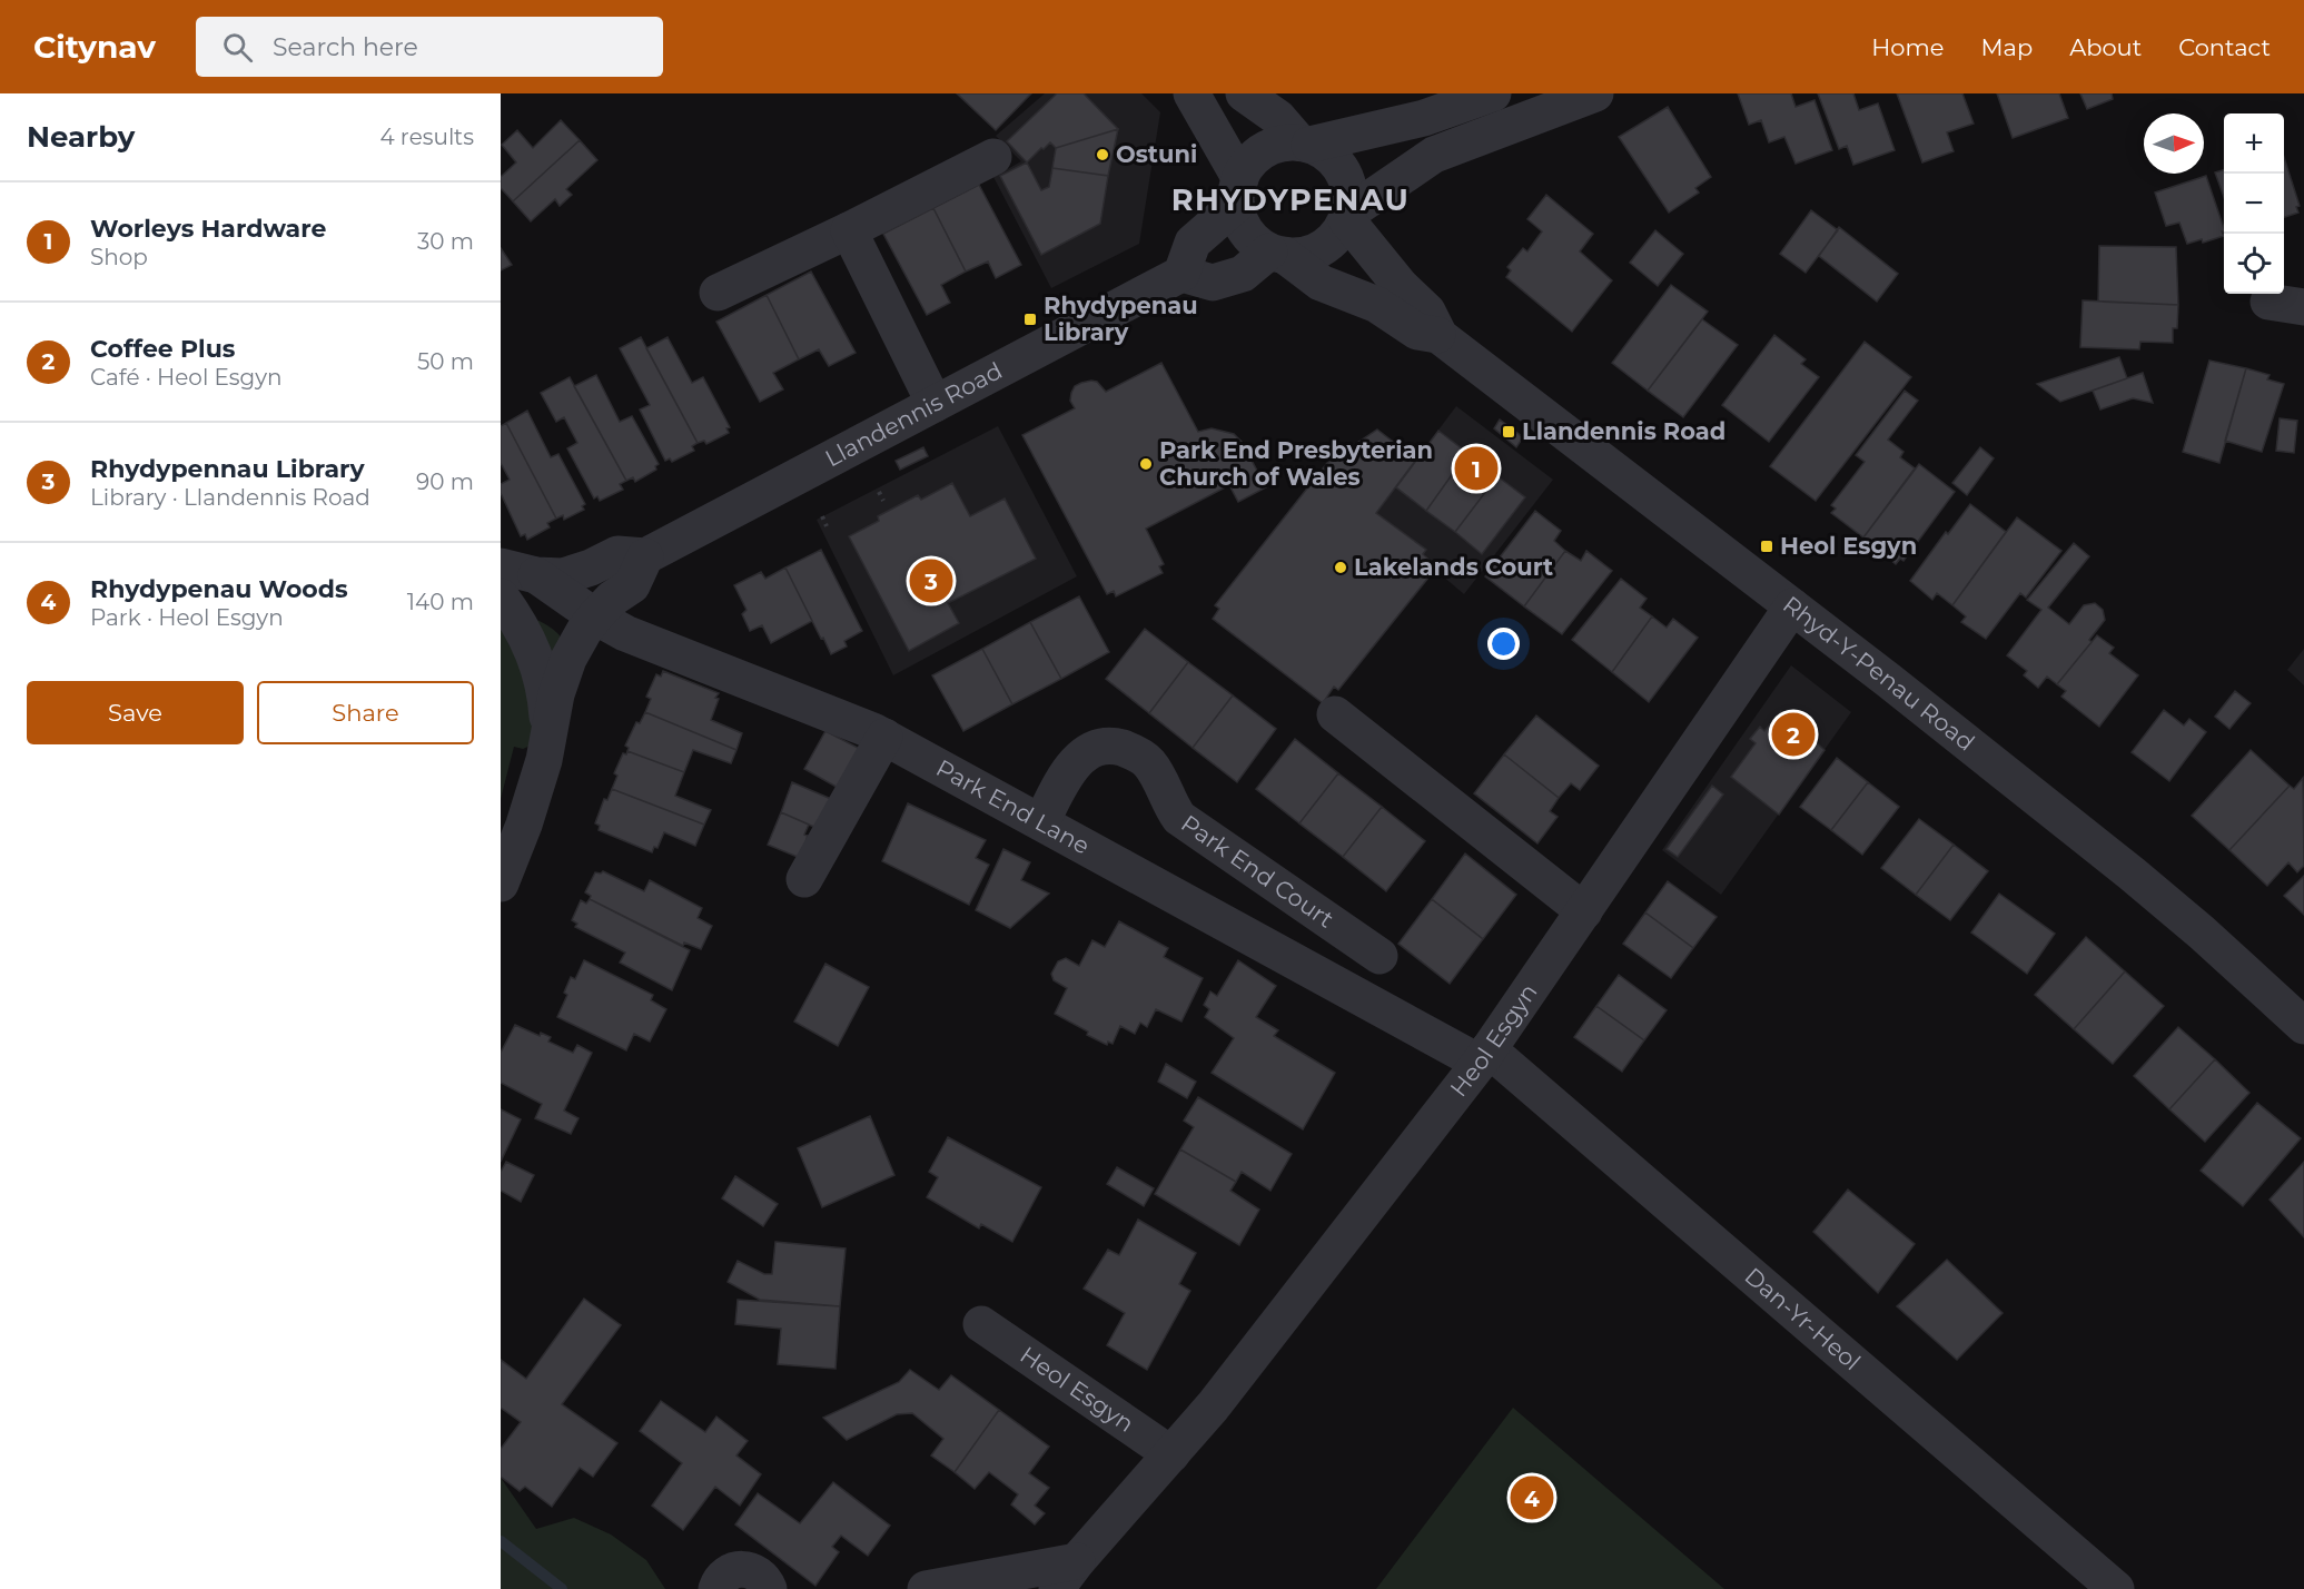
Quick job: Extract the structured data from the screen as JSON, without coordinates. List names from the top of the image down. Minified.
{"streets":{"street":["Llandennis Road","Rhyd-Y-Penau Road","Park End Lane","Park End Court","Heol Esgyn","Dan-Yr-Heol"]},"crossings":[["Llandennis Road","Park End Lane"],["Rhyd-Y-Penau Road","Heol Esgyn"],["Park End Lane","Park End Court"],["Park End Lane","Heol Esgyn"],["Park End Lane","Dan-Yr-Heol"],["Heol Esgyn","Dan-Yr-Heol"]],"districts":["RHYDYPENAU"],"places":{"other":["Ostuni","Park End Presbyterian Church of Wales","Lakelands Court"],"transit":["Rhydypenau Library","Llandennis Road","Heol Esgyn"]},"north":"right","page":{"header":"Citynav","search":"Search here","nav":["Home","Map","About","Contact"],"heading":["Nearby","4 results"],"map_buttons":["+","−"],"list":[{"mark":"1","name":"Worleys Hardware","note":"Shop","value":"30 m"},{"mark":"2","name":"Coffee Plus","note":"Café · Heol Esgyn","value":"50 m"},{"mark":"3","name":"Rhydypennau Library","note":"Library · Llandennis Road","value":"90 m"},{"mark":"4","name":"Rhydypenau Woods","note":"Park · Heol Esgyn","value":"140 m"}],"pins":["1","3","2","4"],"buttons":["Save","Share"]}}
